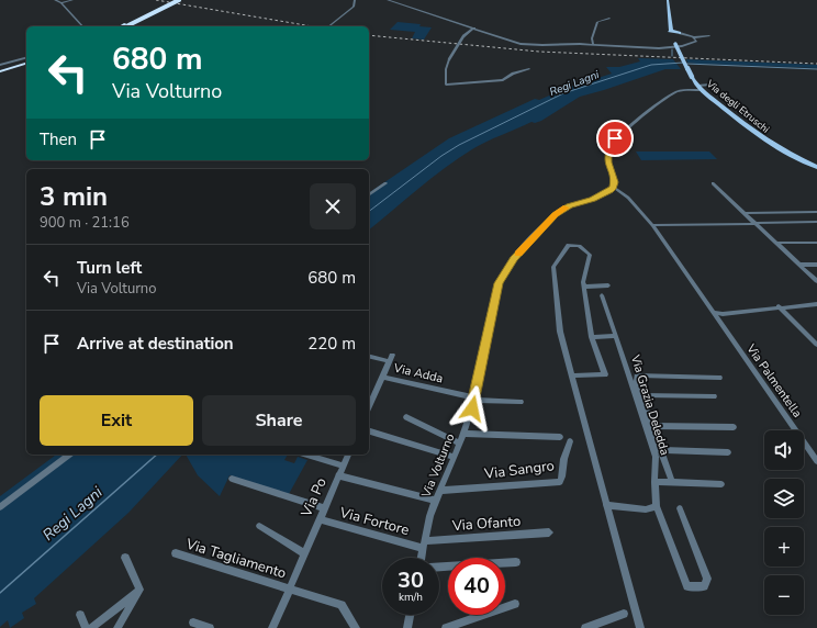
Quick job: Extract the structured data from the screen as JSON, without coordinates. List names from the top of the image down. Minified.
{"streets":{"main road":["Via degli Etruschi"],"street":["Via Adda","Via Palmentella","Via Grazia Deledda","Via Volturno","Via Sangro","Via Po","Via Fortore","Via Ofanto","Via Tagliamento"]},"crossings":[["Via Adda","Via Volturno"],["Via Palmentella","Via Volturno"],["Via Volturno","Via Sangro"],["Via Volturno","Via Fortore"],["Via Volturno","Via Ofanto"],["Via Po","Via Fortore"],["Via Po","Via Tagliamento"],["Via Fortore","Via Ofanto"]],"water":["Regi Lagni"],"page":{"turn":["680 m","Via Volturno"],"then":"Then","heading":["3 min","900 m · 21:16"],"list":[{"name":"Turn left","note":"Via Volturno","value":"680 m"},{"name":"Arrive at destination","value":"220 m"}],"buttons":["Exit","Share"],"map_buttons":["+","−"],"speed":"30 km/h","limit":"40"}}
